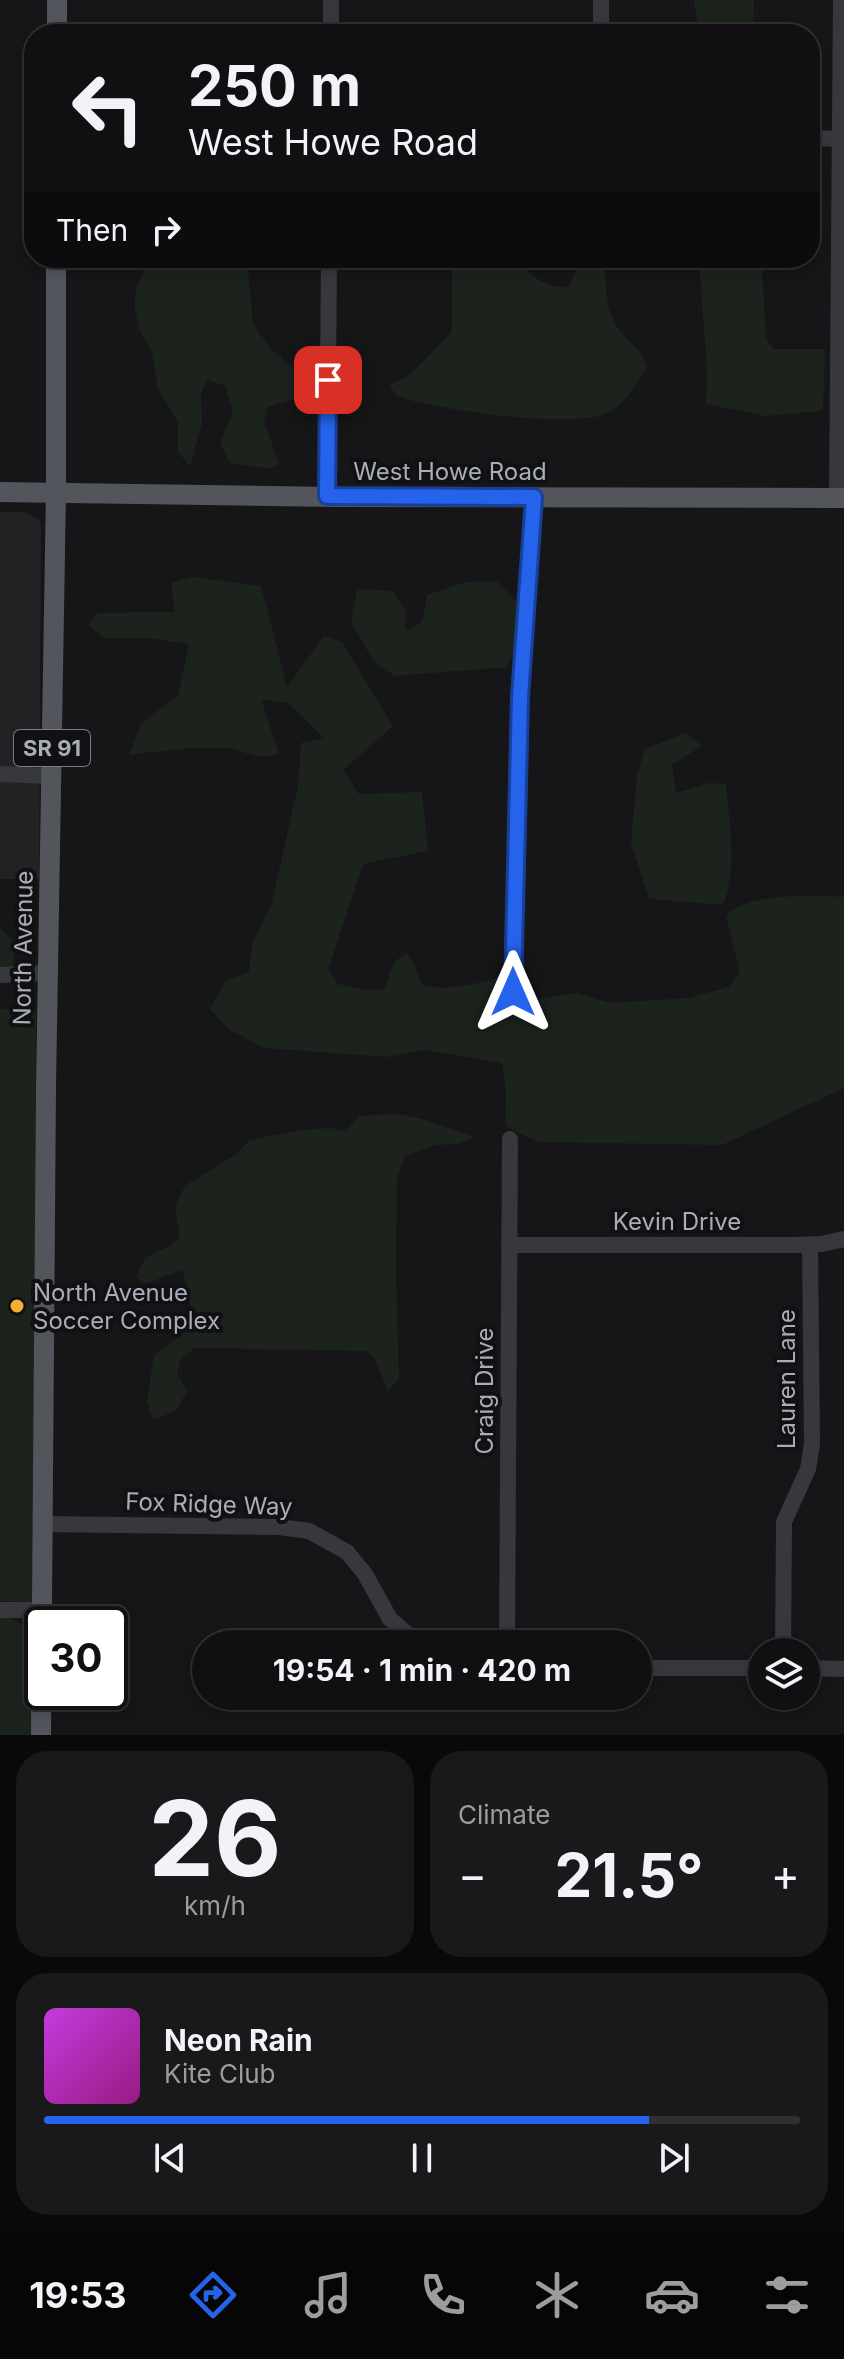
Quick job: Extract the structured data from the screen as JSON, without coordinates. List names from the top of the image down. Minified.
{"streets":{"main road":["West Howe Road","SR 91","North Avenue"],"street":["Kevin Drive","Lauren Lane","Craig Drive","Fox Ridge Way"]},"crossings":[["West Howe Road","North Avenue"],["North Avenue","Fox Ridge Way"],["Kevin Drive","Lauren Lane"],["Kevin Drive","Craig Drive"]],"places":["North Avenue Soccer Complex"],"page":{"turn":["250 m","West Howe Road"],"then":"Then","limit":"30","trip":"19:54 · 1 min · 420 m","tile":[["26","km/h"],"Climate"],"heat":["−","21.5°","+"],"song":["Neon Rain","Kite Club"],"tabs":"19:53"}}
